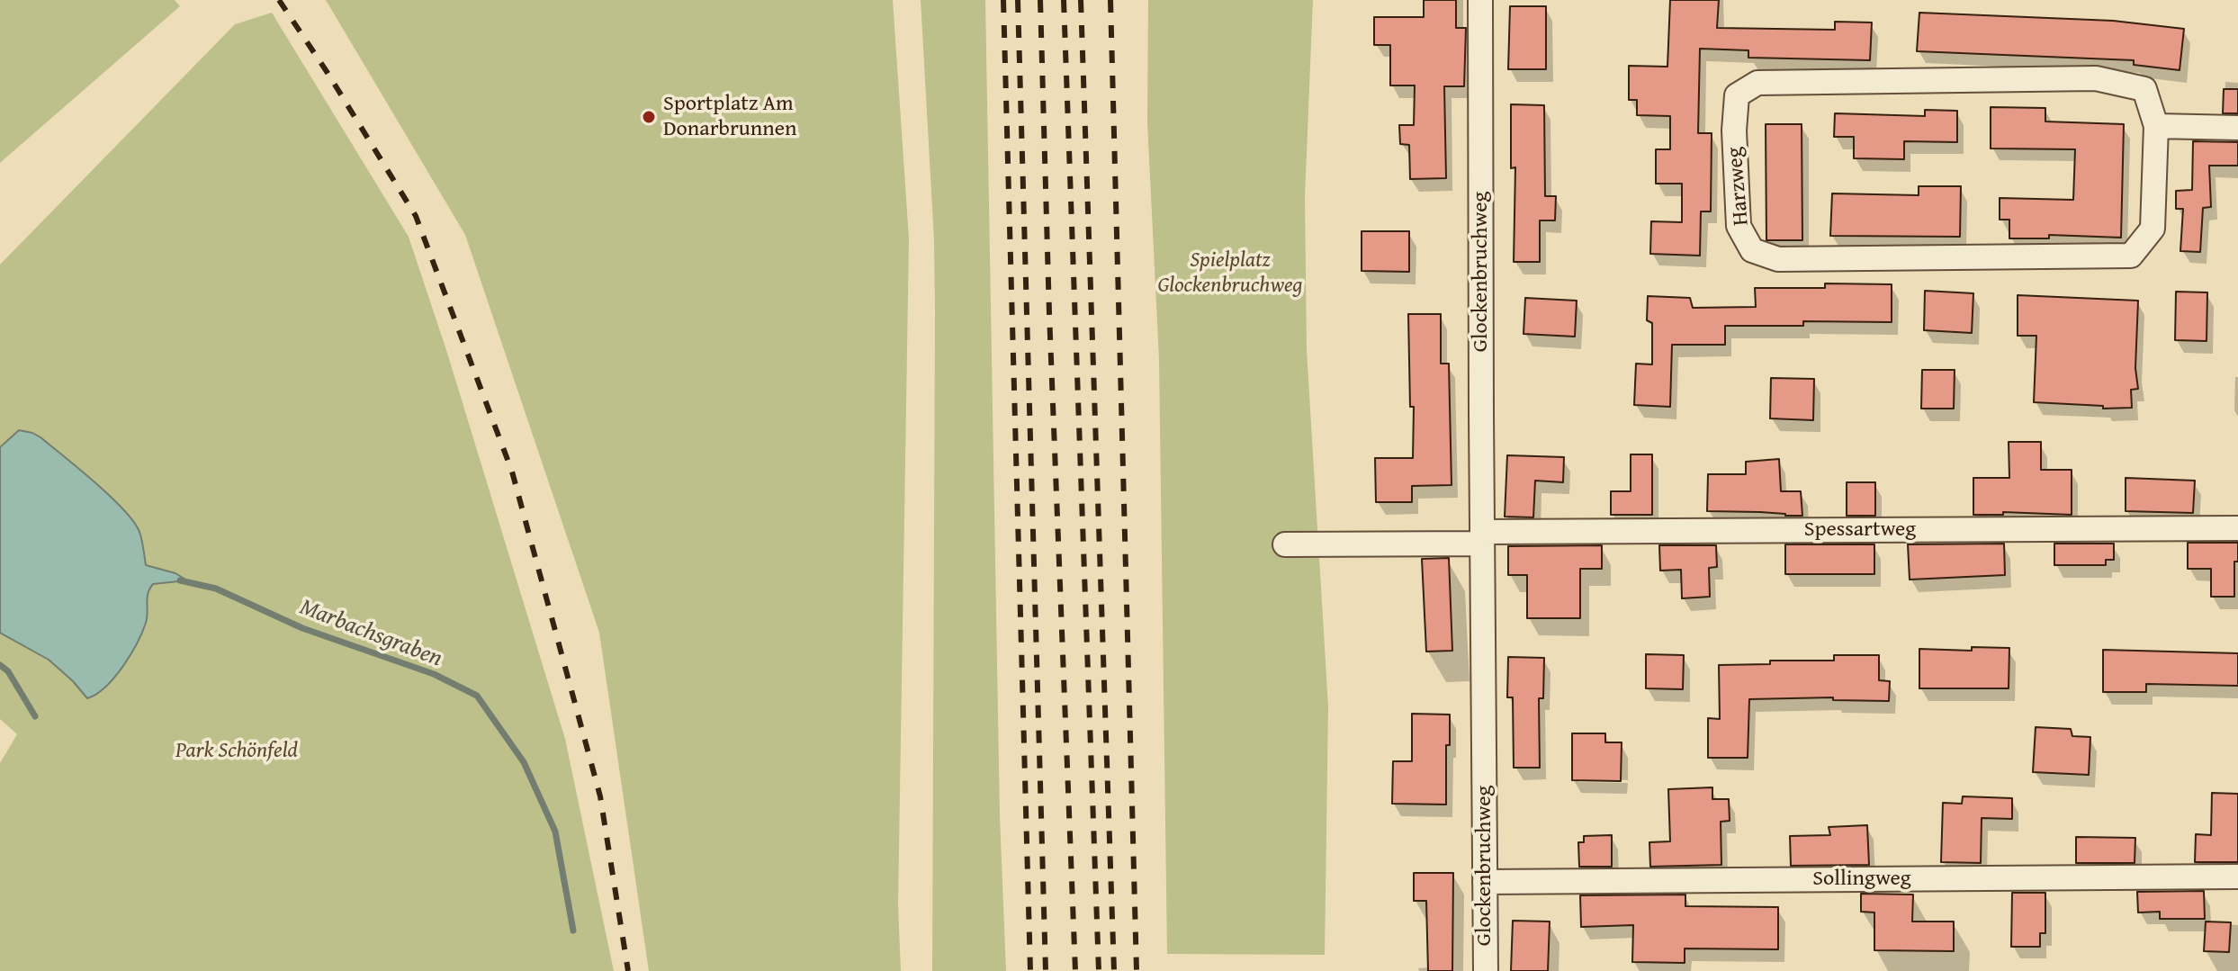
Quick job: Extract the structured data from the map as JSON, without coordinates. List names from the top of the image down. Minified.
{"streets":{"street":["Harzweg","Glockenbruchweg","Spessartweg","Sollingweg"]},"crossings":[["Glockenbruchweg","Spessartweg"],["Glockenbruchweg","Sollingweg"]],"water":["Marbachsgraben"],"parks":["Spielplatz Glockenbruchweg","Park Schönfeld"],"places":["Sportplatz Am Donarbrunnen"]}
